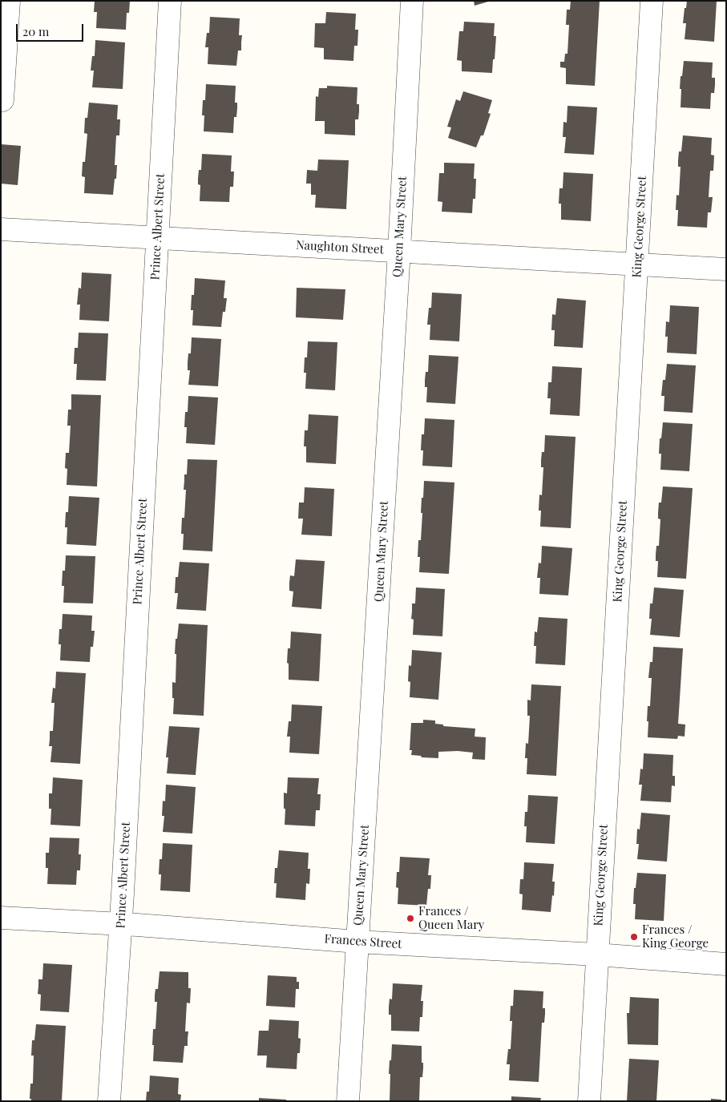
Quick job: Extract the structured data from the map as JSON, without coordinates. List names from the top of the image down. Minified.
{"streets":{"street":["Prince Albert Street","Queen Mary Street","King George Street","Naughton Street","Frances Street"]},"crossings":[["Prince Albert Street","Naughton Street"],["Prince Albert Street","Frances Street"],["Queen Mary Street","Naughton Street"],["Queen Mary Street","Frances Street"],["King George Street","Naughton Street"],["King George Street","Frances Street"]],"places":["Frances / Queen Mary","Frances / King George"],"scale_bar":"20 m"}
